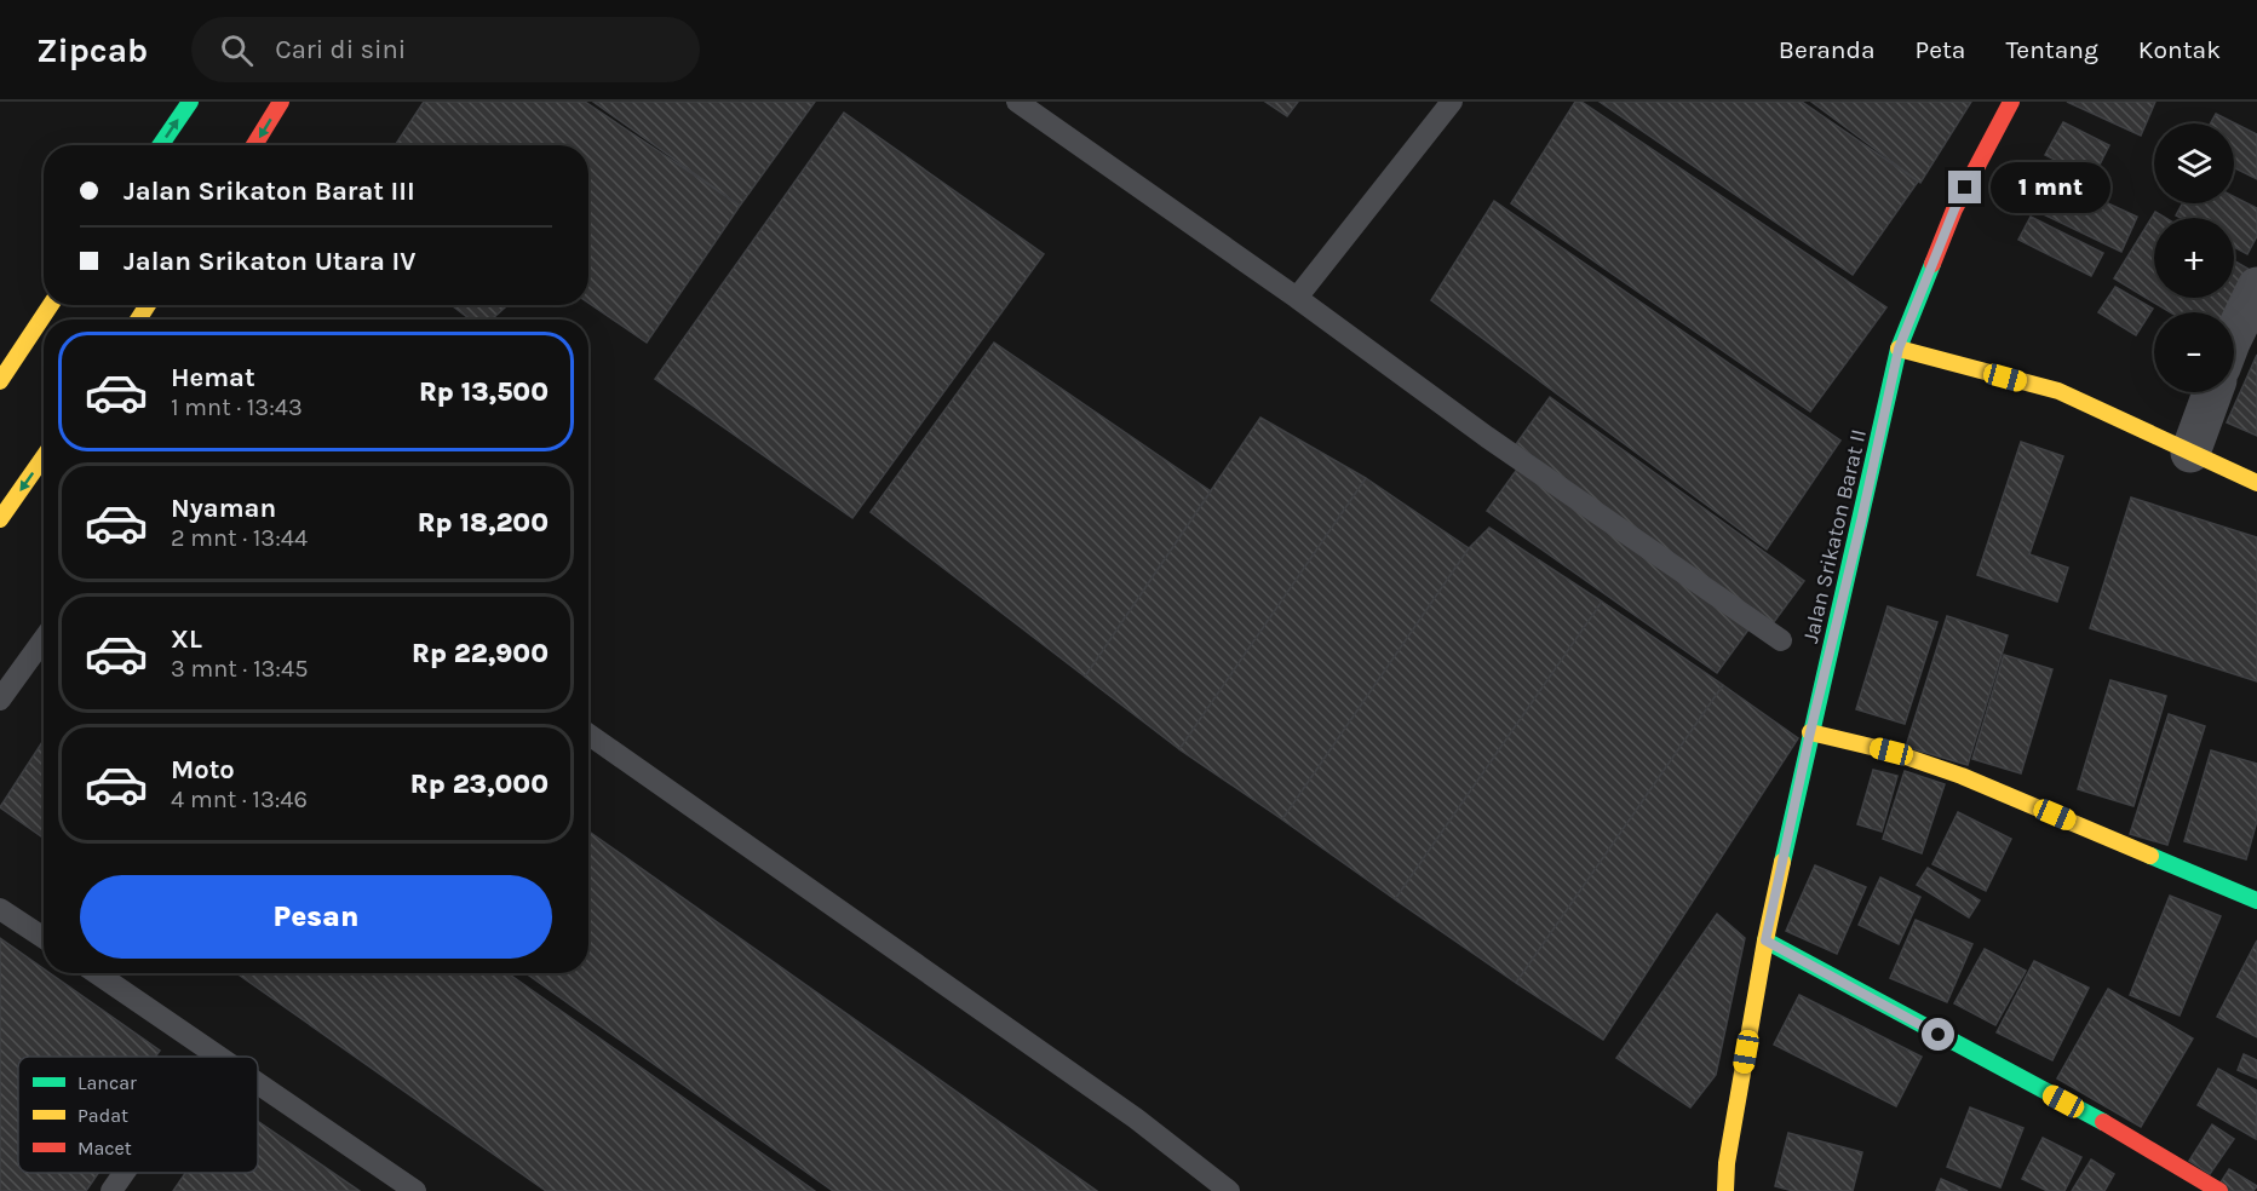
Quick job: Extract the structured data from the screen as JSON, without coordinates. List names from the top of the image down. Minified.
{"streets":{"street":["Jalan Srikaton Barat II"]},"legend":["Lancar","Padat","Macet"],"page":{"header":"Zipcab","search":"Cari di sini","nav":["Beranda","Peta","Tentang","Kontak"],"map_buttons":["+","−"],"banner":["Jalan Srikaton Barat III","Jalan Srikaton Utara IV"],"bubble":"1 mnt","list":[{"name":"Hemat","note":"1 mnt · 13:43","value":"Rp 13,500"},{"name":"Nyaman","note":"2 mnt · 13:44","value":"Rp 18,200"},{"name":"XL","note":"3 mnt · 13:45","value":"Rp 22,900"},{"name":"Moto","note":"4 mnt · 13:46","value":"Rp 23,000"}],"buttons":"Pesan"}}
